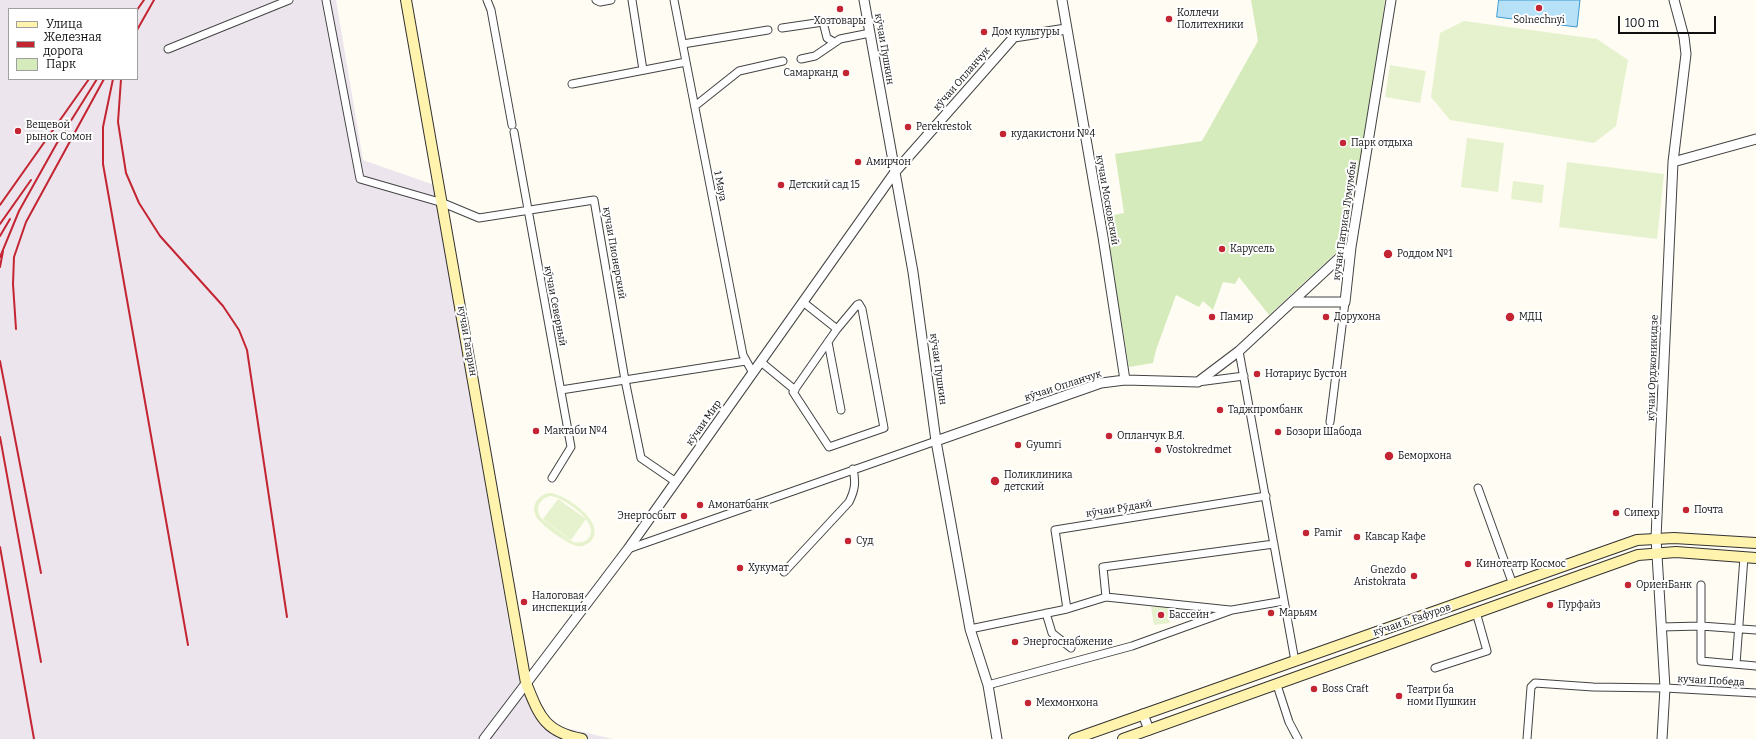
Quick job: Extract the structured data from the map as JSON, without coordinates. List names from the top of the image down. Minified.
{"streets":{"main road":["кӯчаи Гагарин","кӯчаи Б. Ғафуров"],"street":["кӯчаи Пушкин","кӯчаи Опланчук","1 Maya","кучаи Московский","кучаи Патриса Лумумбы","кучаи Пионерский","кӯчаи Северный","кӯчаи Орджоникидзе","кӯчаи Мир","кӯчаи Рӯдакӣ","кучаи Победа"]},"crossings":[["кӯчаи Пушкин","кӯчаи Опланчук"],["кӯчаи Пушкин","кӯчаи Мир"],["кӯчаи Опланчук","кучаи Московский"],["кӯчаи Опланчук","кӯчаи Мир"],["1 Maya","кӯчаи Мир"],["кучаи Пионерский","кӯчаи Северный"],["кучаи Пионерский","кӯчаи Гагарин"],["кучаи Пионерский","кӯчаи Мир"],["кӯчаи Гагарин","кӯчаи Мир"],["кӯчаи Орджоникидзе","кӯчаи Б. Ғафуров"],["кӯчаи Орджоникидзе","кучаи Победа"]],"places":["Solnechnyi","Хозтовары","Коллечи Политехники","Дом культуры","Самарканд","Perekrestok","Вещевой рынок Сомон","кудакистони №4","Парк отдыха","Амирчон","Детский сад 15","Карусель","Роддом №1","Памир","Дорухона","МДЦ","Нотариус Бустон","Таджпромбанк","Мактаби №4","Бозори Шабода","Опланчук В.Я.","Gyumri","Vostokredmet","Беморхона","Поликлиника детский","Амонатбанк","Почта","Сипехр","Энергосбыт","Pamir","Кавсар Кафе","Суд","Кинотеатр Космос","Хукумат","Gnezdo Aristokrata","ОриенБанк","Налоговая инспекция","Пурфайз","Марьям","Бассейн","Энергоснабжение","Boss Craft","Театри ба номи Пушкин","Мехмонхона"],"legend":["Улица","Железная дорога","Парк"],"scale_bar":"100 m"}
